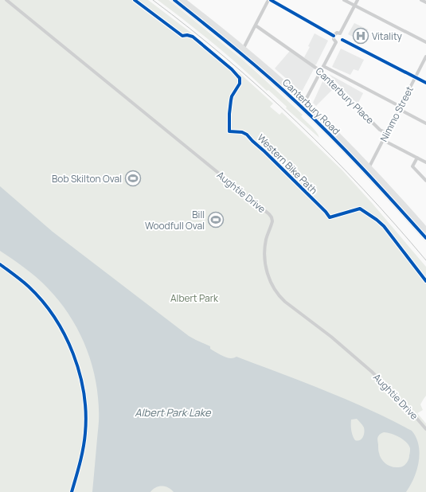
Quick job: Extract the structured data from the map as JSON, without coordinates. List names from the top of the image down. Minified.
{"streets":{"main road":["Canterbury Road"],"street":["Canterbury Place","Nimmo Street","Aughtie Drive"],"cycle path":["Western Bike Path"]},"crossings":[["Canterbury Place","Nimmo Street"],["Canterbury Road","Nimmo Street"]],"water":["Albert Park Lake"],"parks":["Albert Park"],"places":{"hospital":["Vitality"],"sports":["Bob Skilton Oval","Bill Woodfull Oval"]}}
